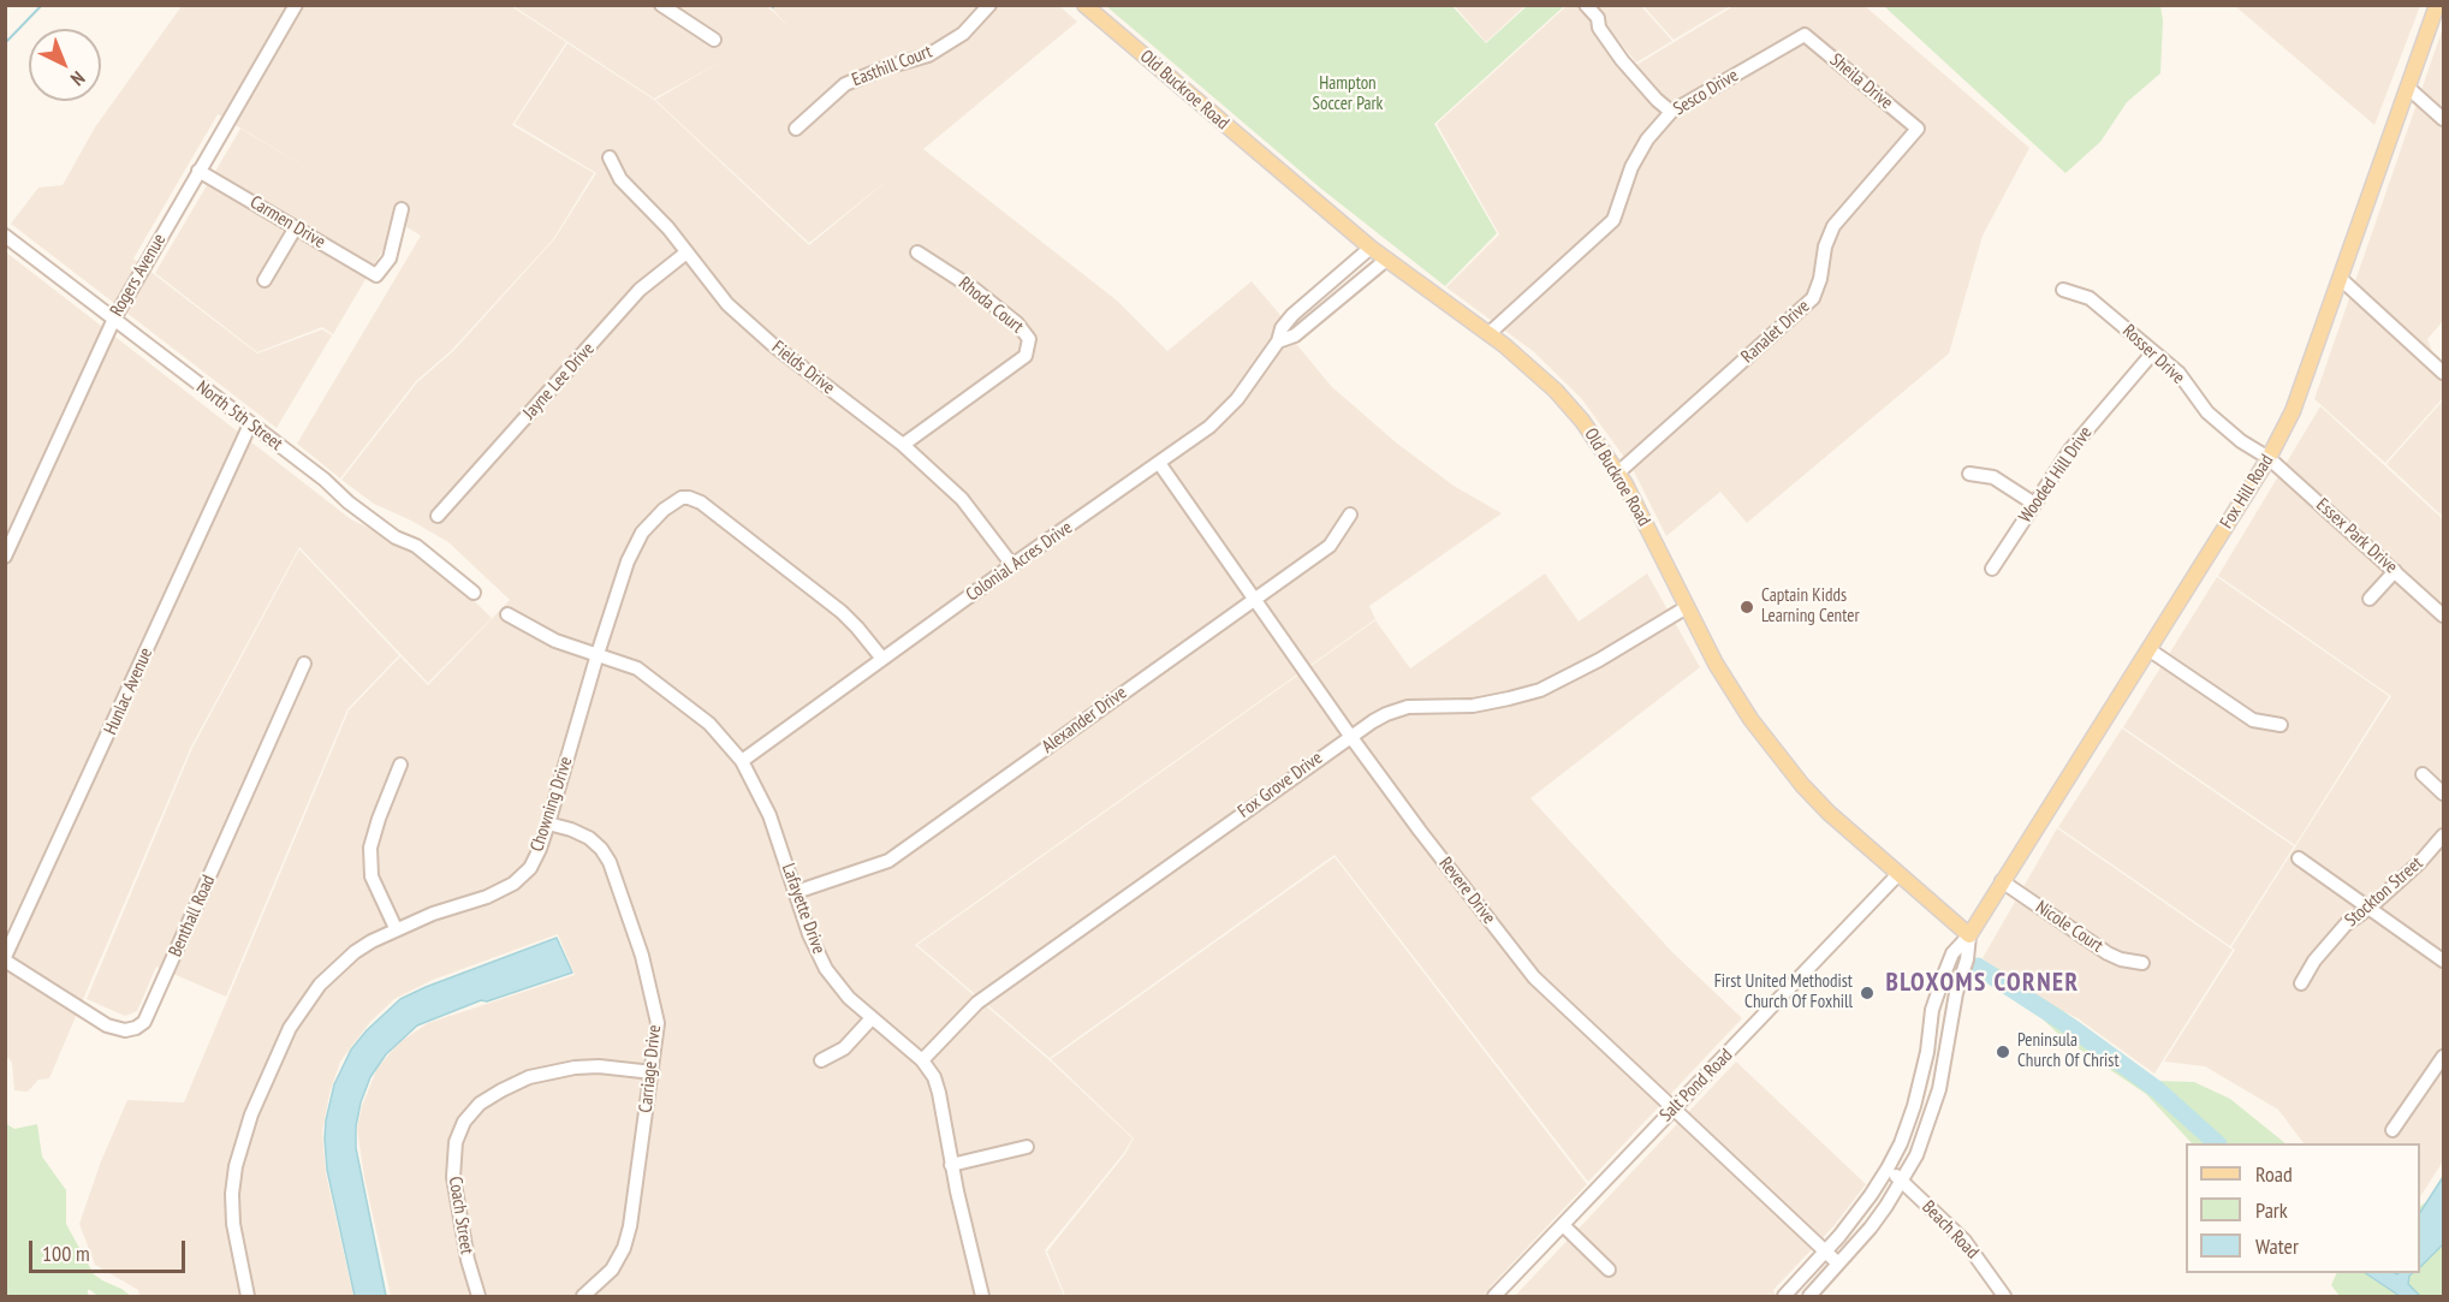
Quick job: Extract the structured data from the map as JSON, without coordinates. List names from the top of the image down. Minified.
{"streets":{"main road":["Old Buckroe Road","Fox Hill Road"],"street":["Easthill Court","Sheila Drive","Sesco Drive","Carmen Drive","Rogers Avenue","Rhoda Court","Ranalet Drive","Rosser Drive","Fields Drive","Jayne Lee Drive","North 5th Street","Wooded Hill Drive","Essex Park Drive","Colonial Acres Drive","Hunlac Avenue","Alexander Drive","Fox Grove Drive","Chowning Drive","Revere Drive","Stockton Street","Lafayette Drive","Benthall Road","Nicole Court","Carriage Drive","Salt Pond Road","Coach Street","Beach Road"]},"crossings":[["Sheila Drive","Sesco Drive"],["Sheila Drive","Ranalet Drive"],["Old Buckroe Road","Sesco Drive"],["Old Buckroe Road","Ranalet Drive"],["Old Buckroe Road","Fox Hill Road"],["Old Buckroe Road","Colonial Acres Drive"],["Old Buckroe Road","Fox Grove Drive"],["Old Buckroe Road","Salt Pond Road"],["Carmen Drive","Rogers Avenue"],["Rogers Avenue","North 5th Street"],["Rhoda Court","Fields Drive"],["Rosser Drive","Wooded Hill Drive"],["Rosser Drive","Fox Hill Road"],["Rosser Drive","Essex Park Drive"],["Fields Drive","Jayne Lee Drive"],["Fields Drive","Colonial Acres Drive"],["North 5th Street","Hunlac Avenue"],["Fox Hill Road","Essex Park Drive"],["Fox Hill Road","Nicole Court"],["Colonial Acres Drive","Chowning Drive"],["Colonial Acres Drive","Revere Drive"],["Colonial Acres Drive","Lafayette Drive"],["Hunlac Avenue","Benthall Road"],["Alexander Drive","Revere Drive"],["Alexander Drive","Lafayette Drive"],["Fox Grove Drive","Revere Drive"],["Fox Grove Drive","Lafayette Drive"],["Chowning Drive","Lafayette Drive"],["Chowning Drive","Carriage Drive"],["Revere Drive","Salt Pond Road"],["Carriage Drive","Coach Street"]],"districts":["BLOXOMS CORNER"],"parks":["Hampton Soccer Park"],"places":["Captain Kidds Learning Center","First United Methodist Church Of Foxhill","Peninsula Church Of Christ"],"legend":["Road","Park","Water"],"scale_bar":"100 m","north":"bottom right"}
